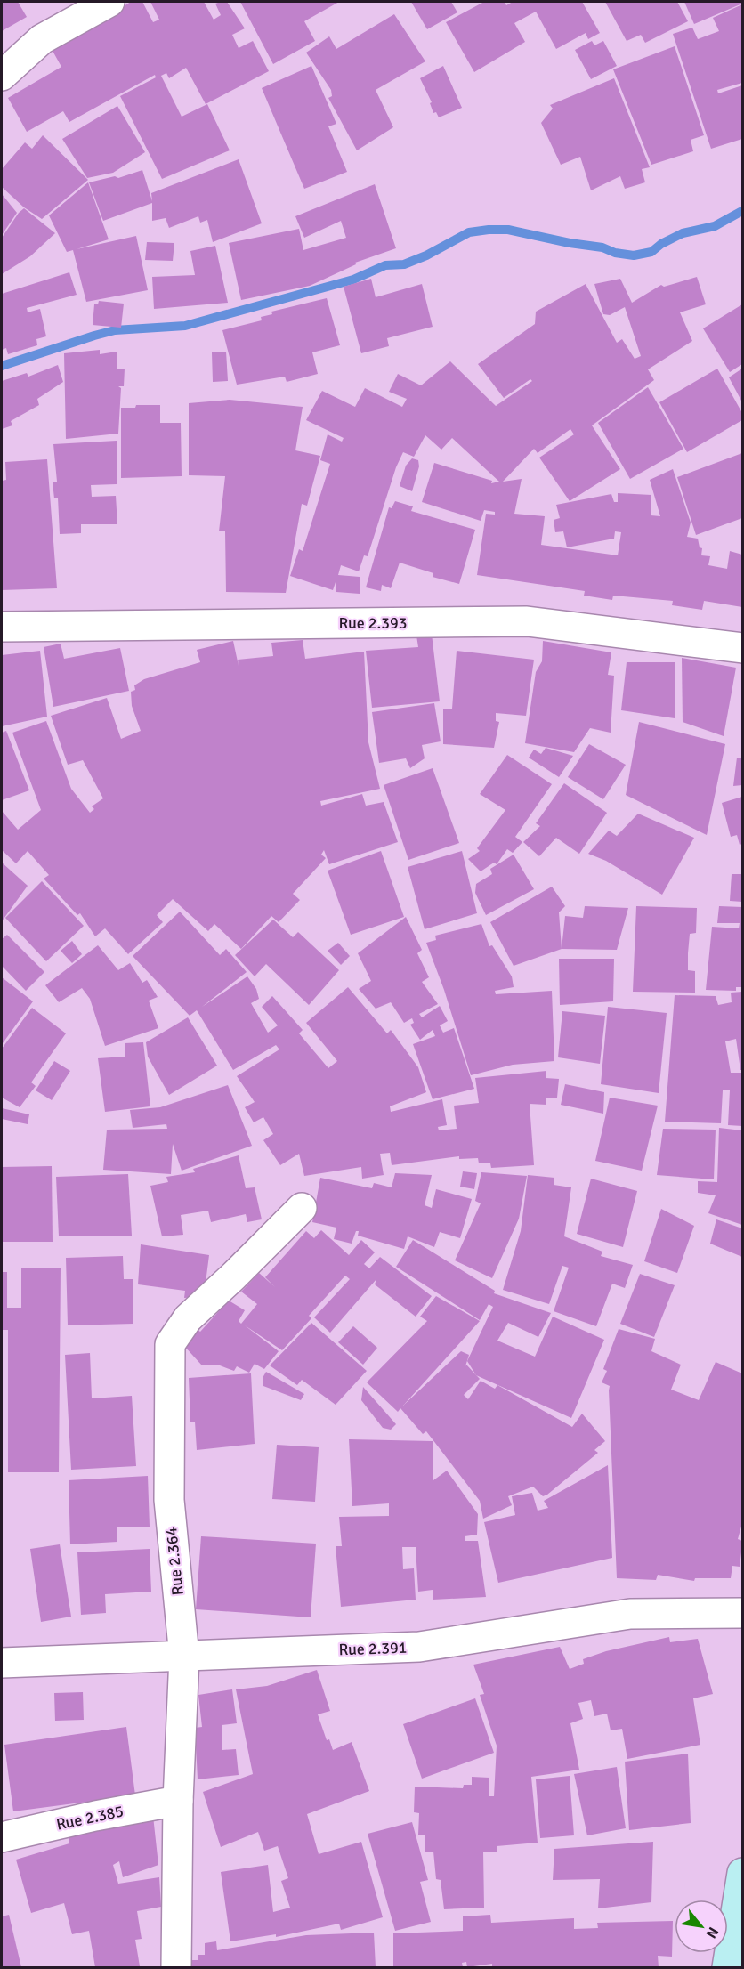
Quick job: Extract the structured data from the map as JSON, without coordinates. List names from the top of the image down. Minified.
{"streets":{"street":["Rue 2.393","Rue 2.364","Rue 2.391","Rue 2.385"]},"crossings":[["Rue 2.364","Rue 2.391"],["Rue 2.364","Rue 2.385"]],"north":"bottom right"}
